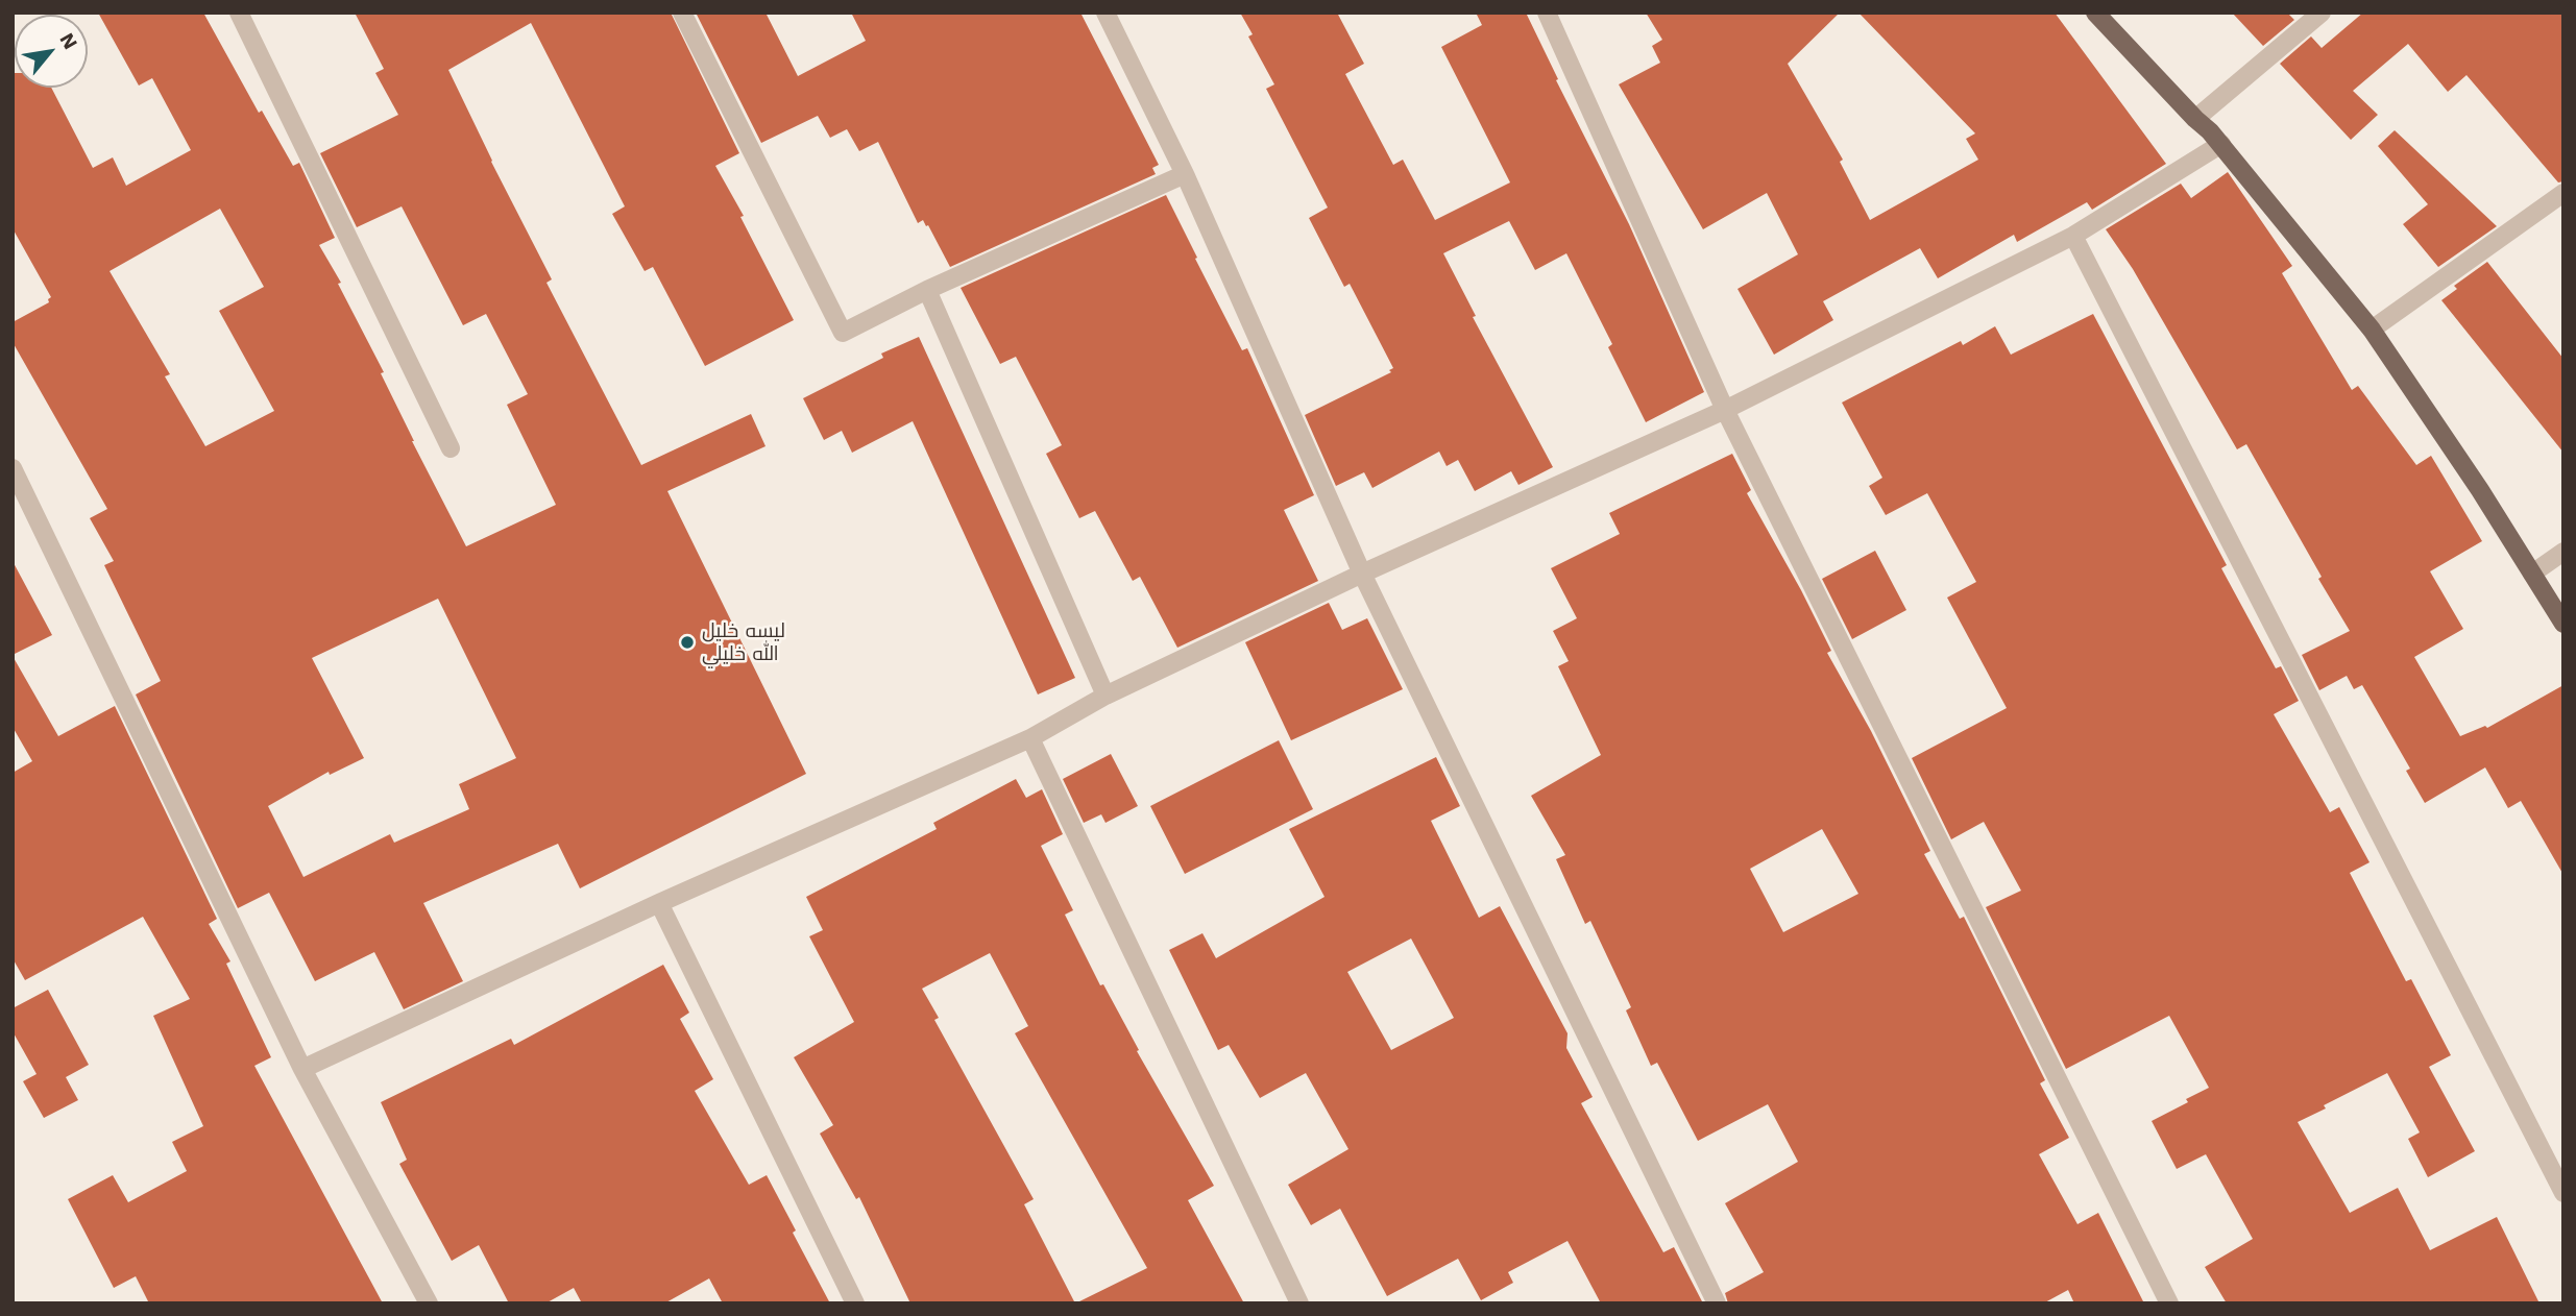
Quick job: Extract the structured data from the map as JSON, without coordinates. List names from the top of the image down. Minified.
{"places":["ليسه خليل الله خليلي"],"north":"top right"}
